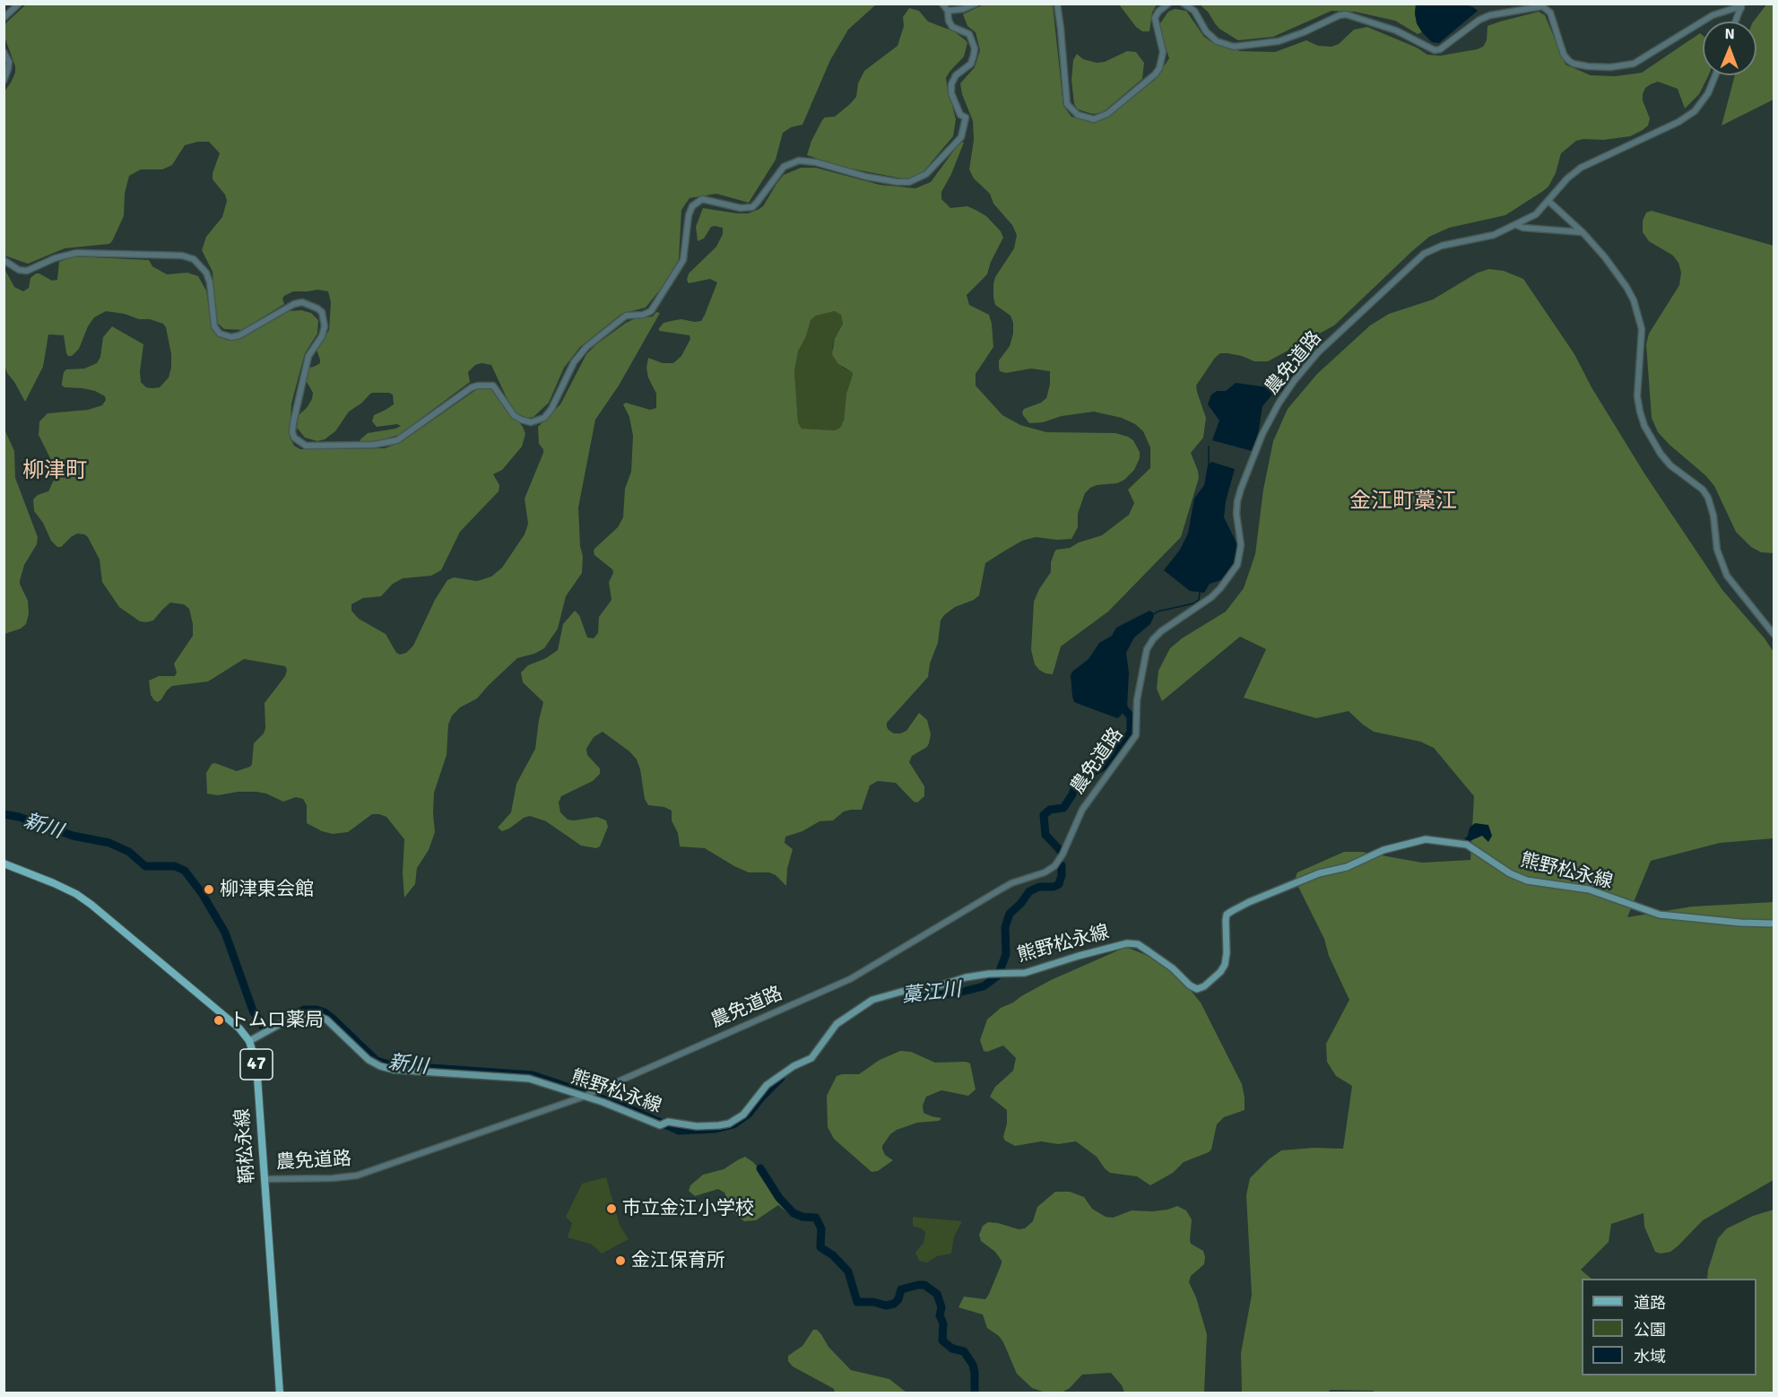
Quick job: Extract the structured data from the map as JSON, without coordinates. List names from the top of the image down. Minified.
{"streets":{"main road":["熊野松永線","47","鞆松永線"],"street":["農免道路"]},"crossings":[["農免道路","熊野松永線"],["農免道路","鞆松永線"],["熊野松永線","鞆松永線"]],"districts":["柳津町","金江町藁江"],"water":["新川","藁江川"],"places":["柳津東会館","トムロ薬局","市立金江小学校","金江保育所"],"legend":["道路","公園","水域"],"north":"top"}
